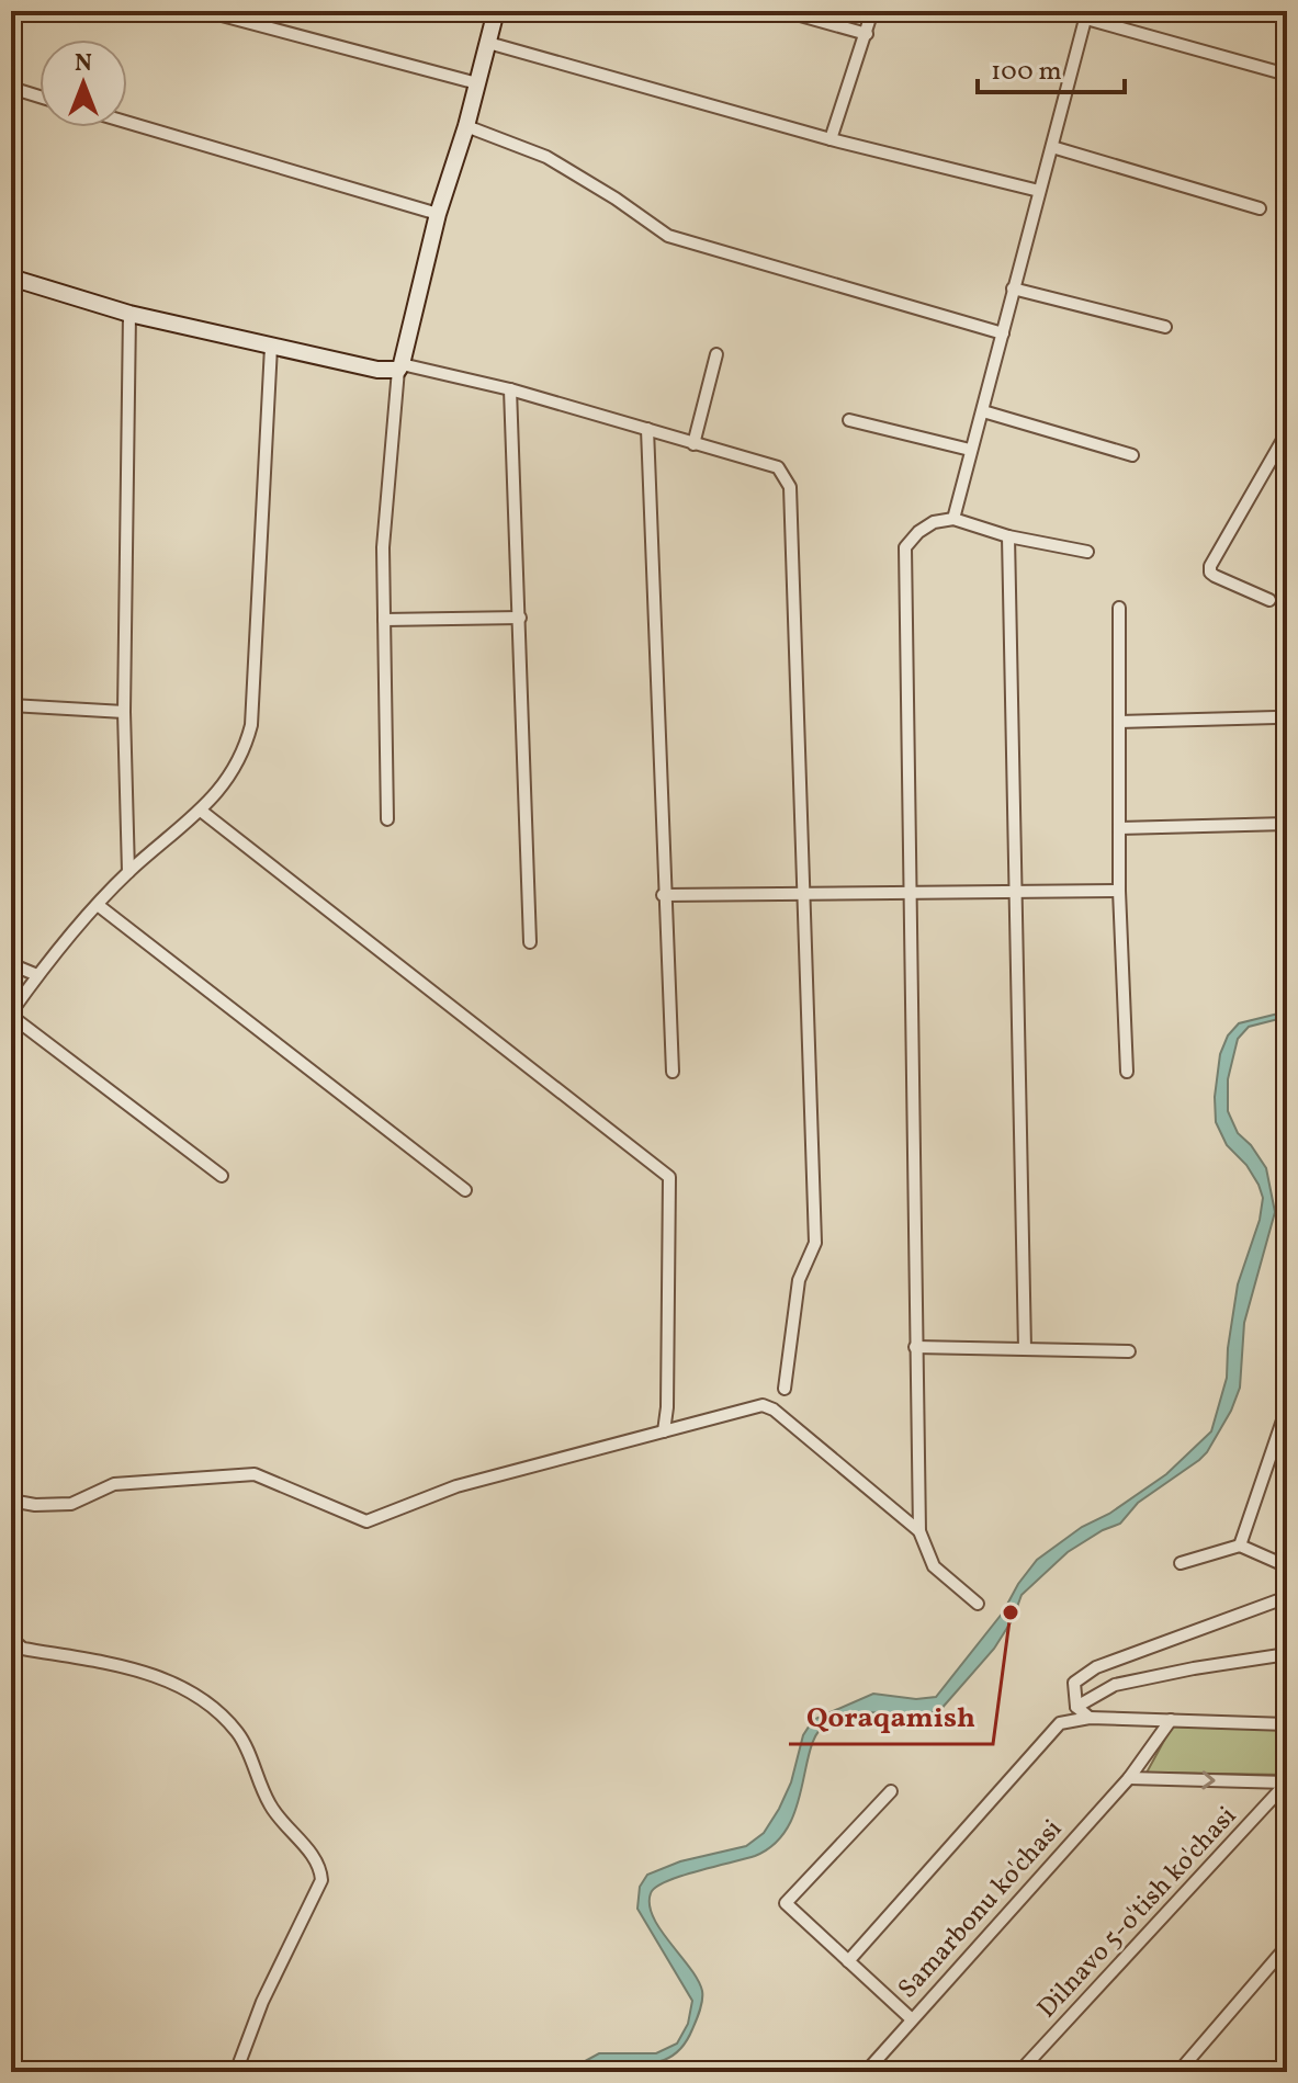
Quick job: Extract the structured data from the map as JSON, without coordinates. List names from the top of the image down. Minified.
{"streets":{"street":["Samarbonu ko'chasi","Dilnavo 5-o'tish ko'chasi"]},"places":["Qoraqamish"],"scale_bar":"100 m","north":"top"}
